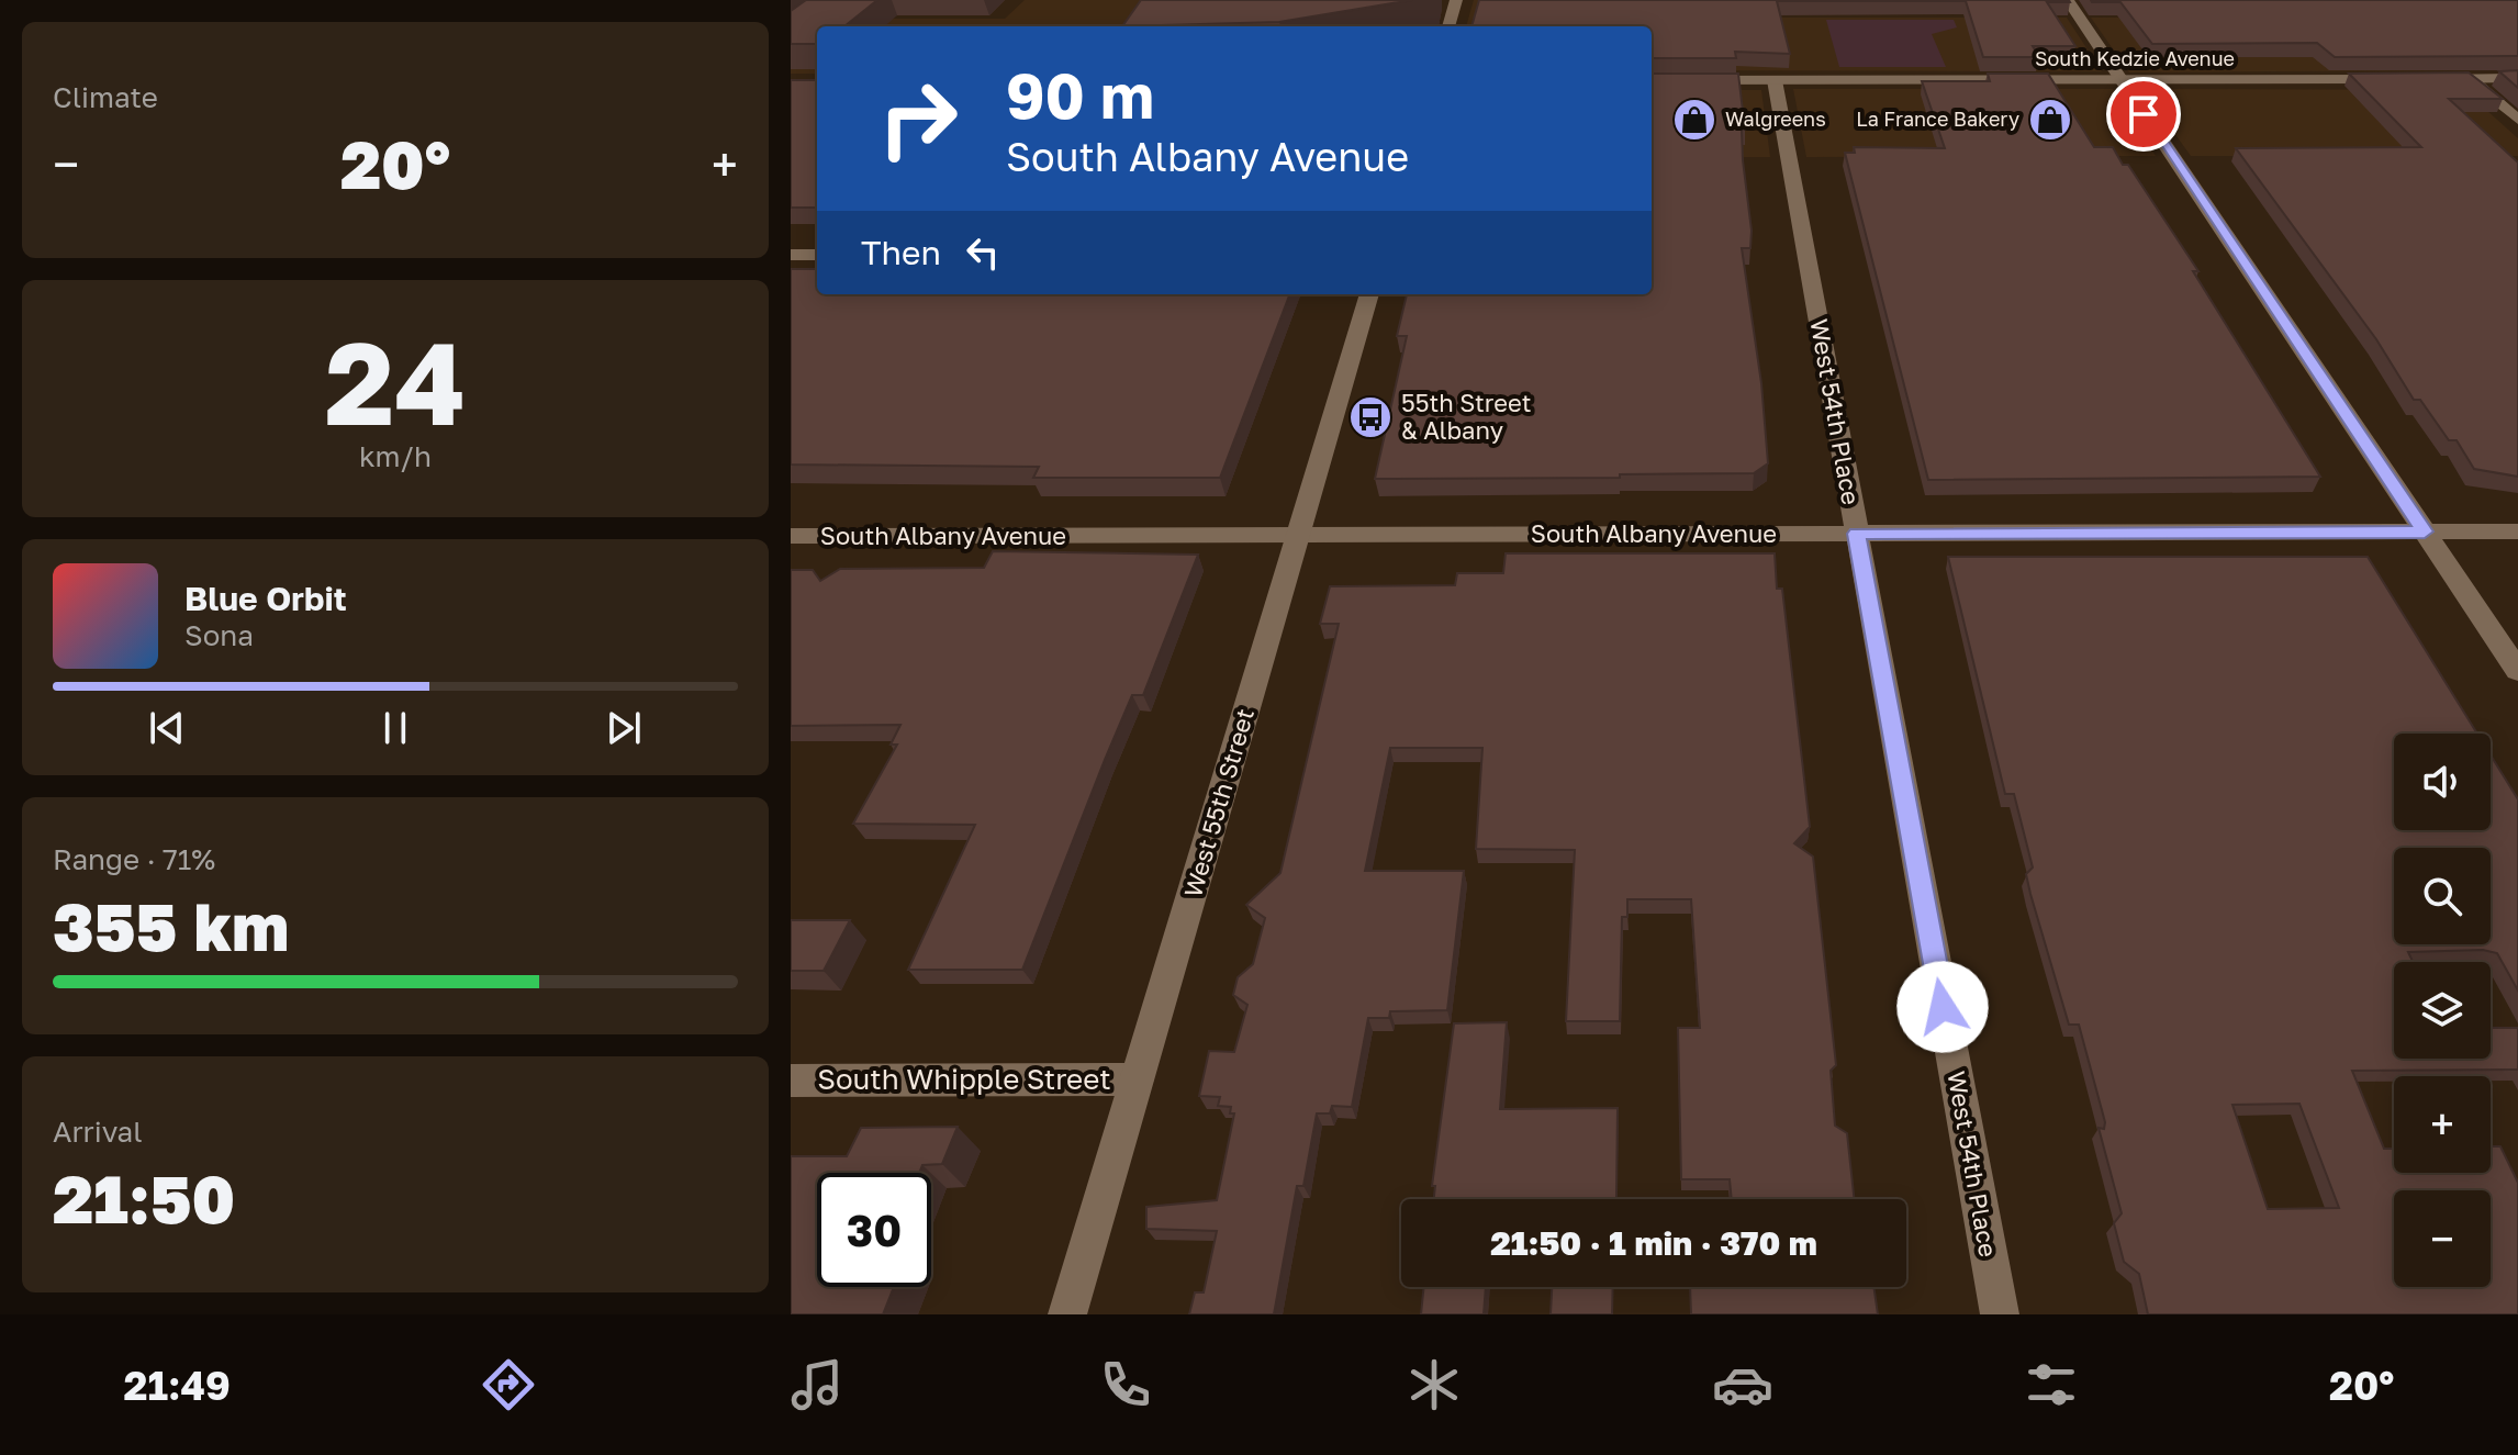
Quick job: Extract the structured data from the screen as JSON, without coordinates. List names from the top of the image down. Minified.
{"streets":{"street":["South Kedzie Avenue","West 54th Place","South Albany Avenue","West 55th Street","South Whipple Street"]},"crossings":[["South Kedzie Avenue","West 54th Place"],["West 54th Place","South Albany Avenue"],["South Albany Avenue","West 55th Street"],["West 55th Street","South Whipple Street"]],"places":{"shop":["Walgreens","La France Bakery"],"bus stop":["55th Street & Albany"]},"page":{"tile":["Climate",["24","km/h"],["Range · 71%","355 km"],["Arrival","21:50"]],"turn":["90 m","South Albany Avenue"],"heat":["−","20°","+"],"then":"Then","song":["Blue Orbit","Sona"],"map_buttons":["+","−"],"limit":"30","trip":"21:50 · 1 min · 370 m","tabs":["21:49","20°"]}}
